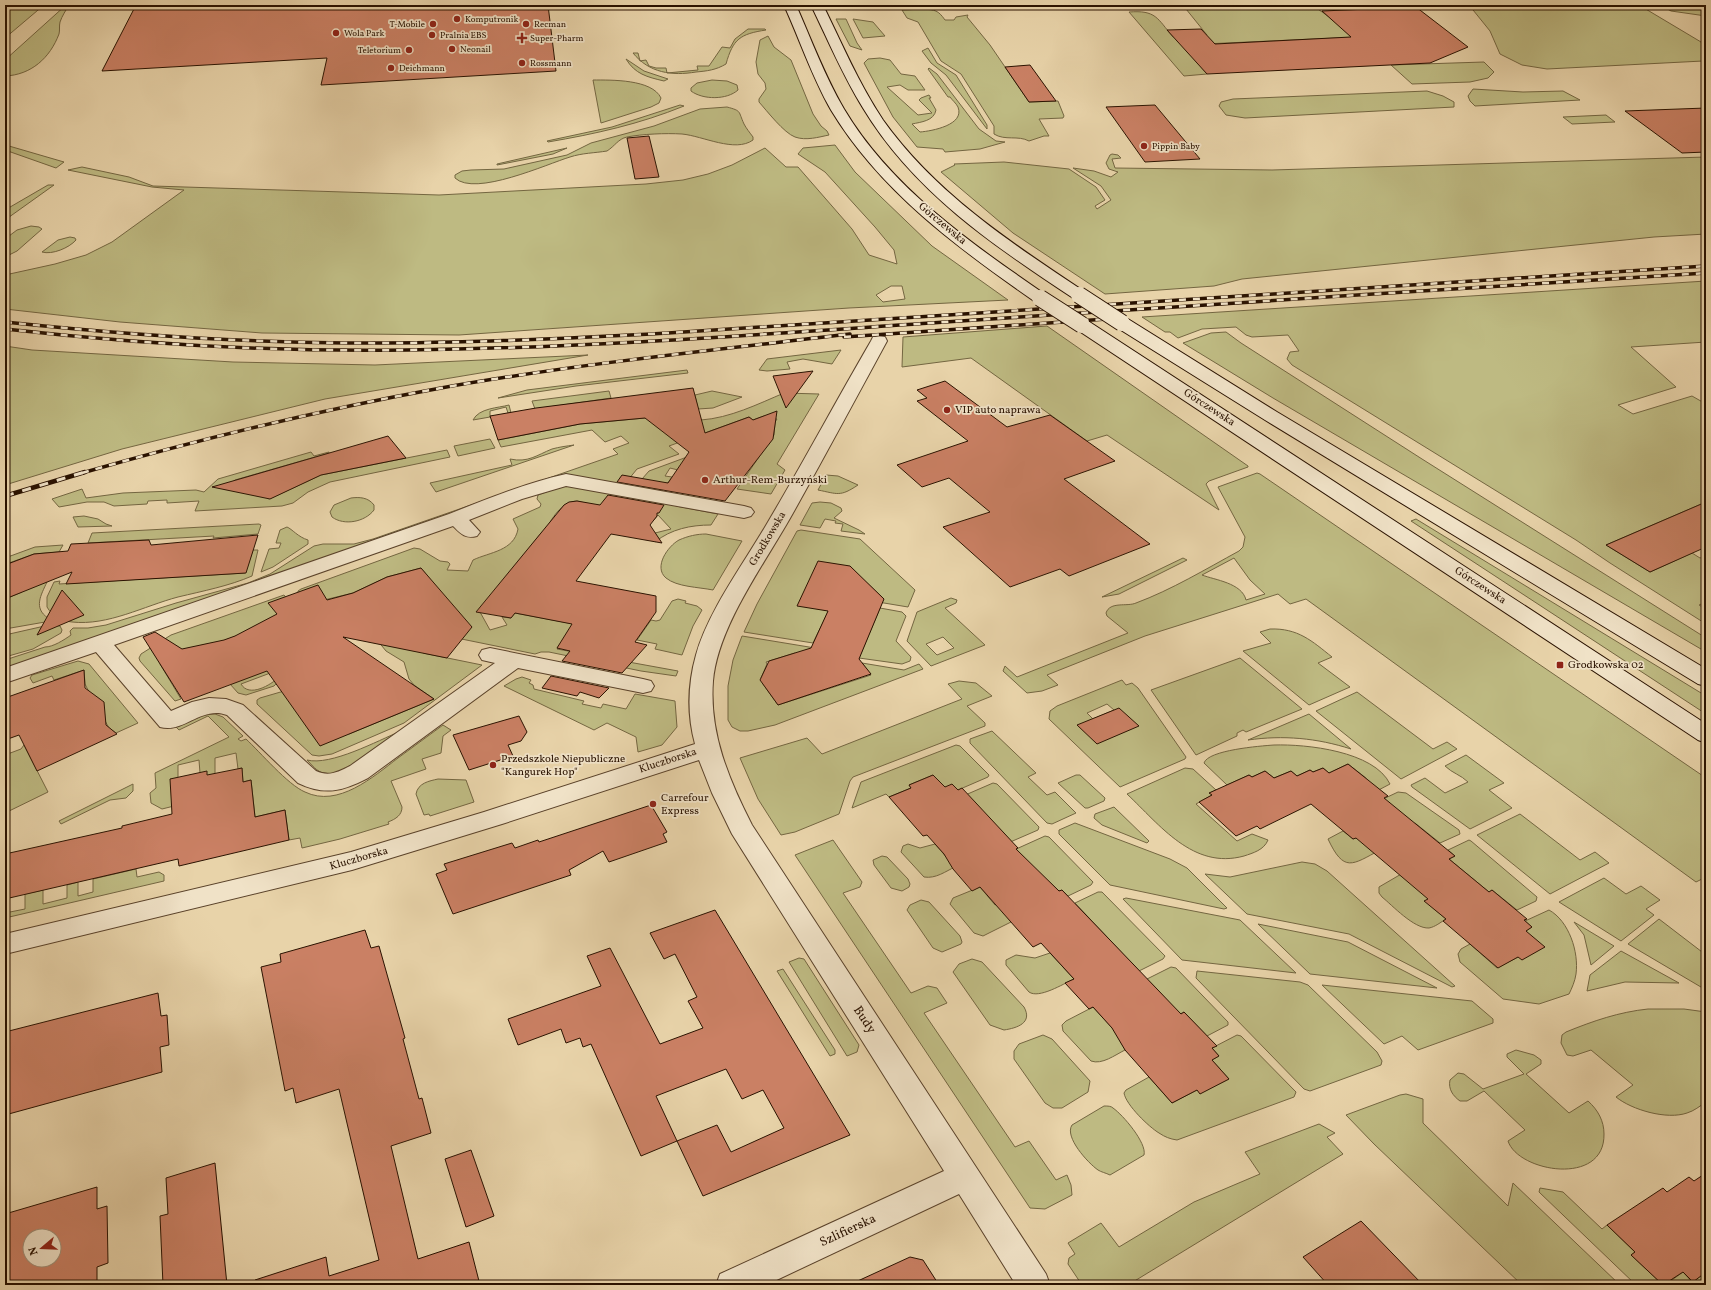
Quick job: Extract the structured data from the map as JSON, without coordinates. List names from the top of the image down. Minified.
{"streets":{"main road":["Górczewska","Grodkowska","Kluczborska","Budy","Szlifierska"]},"crossings":[["Grodkowska","Kluczborska"],["Grodkowska","Budy"],["Kluczborska","Budy"],["Budy","Szlifierska"]],"places":{"other":["Komputronik","T-Mobile","Recman","Wola Park","Pralnia EBS","Neonail","Teletorium","Rossmann","Deichmann","Pippin Baby","VIP auto naprawa","Arthur-Rem-Burzyński","Przedszkole Niepubliczne \"Kangurek Hop\"","Carrefour Express"],"health":["Super-Pharm"],"transit":["Grodkowska 02"]},"north":"left"}
